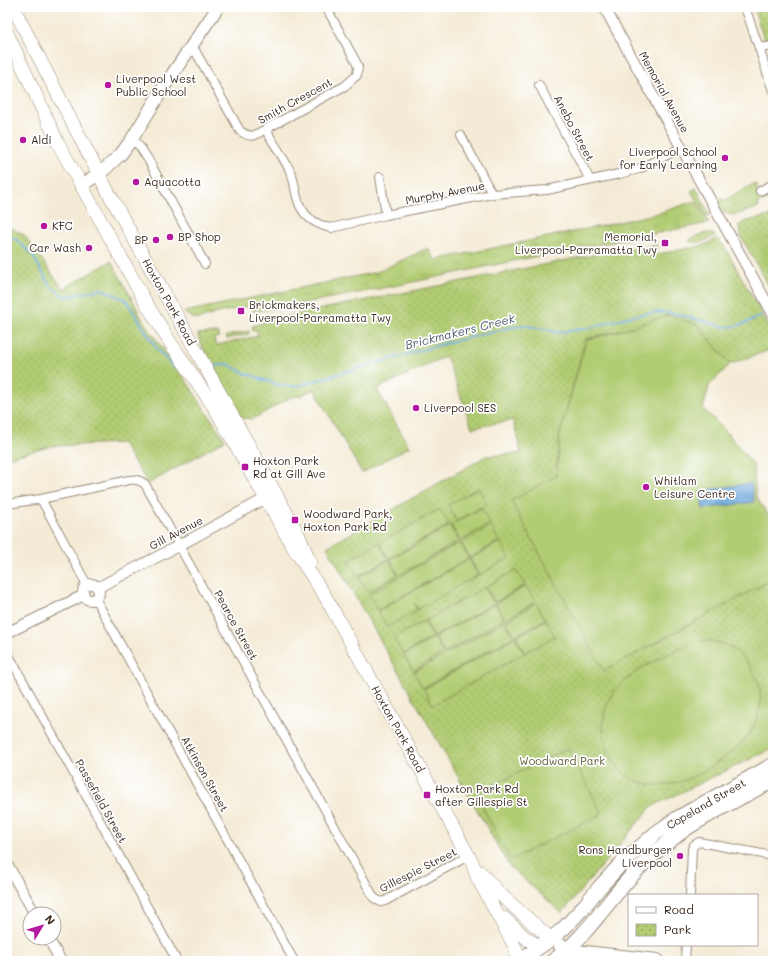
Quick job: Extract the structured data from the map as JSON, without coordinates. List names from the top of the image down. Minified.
{"streets":{"highway":["Copeland Street"],"main road":["Hoxton Park Road"],"street":["Memorial Avenue","Smith Crescent","Anebo Street","Murphy Avenue","Gill Avenue","Pearce Street","Atkinson Street","Passefield Street","Gillespie Street"]},"crossings":[["Memorial Avenue","Murphy Avenue"],["Smith Crescent","Murphy Avenue"],["Anebo Street","Murphy Avenue"],["Hoxton Park Road","Gill Avenue"],["Hoxton Park Road","Copeland Street"],["Hoxton Park Road","Gillespie Street"],["Gill Avenue","Pearce Street"],["Gill Avenue","Atkinson Street"],["Pearce Street","Gillespie Street"]],"water":["Brickmakers Creek"],"parks":["Woodward Park"],"places":{"other":["Liverpool West Public School","Aldi","Liverpool School for Early Learning","Aquacotta","KFC","BP Shop","BP","Car Wash","Liverpool SES","Whitlam Leisure Centre","Rons Handburger Liverpool"],"transit":["Memorial, Liverpool-Parramatta Twy","Brickmakers, Liverpool-Parramatta Twy","Hoxton Park Rd at Gill Ave","Woodward Park, Hoxton Park Rd","Hoxton Park Rd after Gillespie St"]},"legend":["Road","Park"],"north":"top right"}
